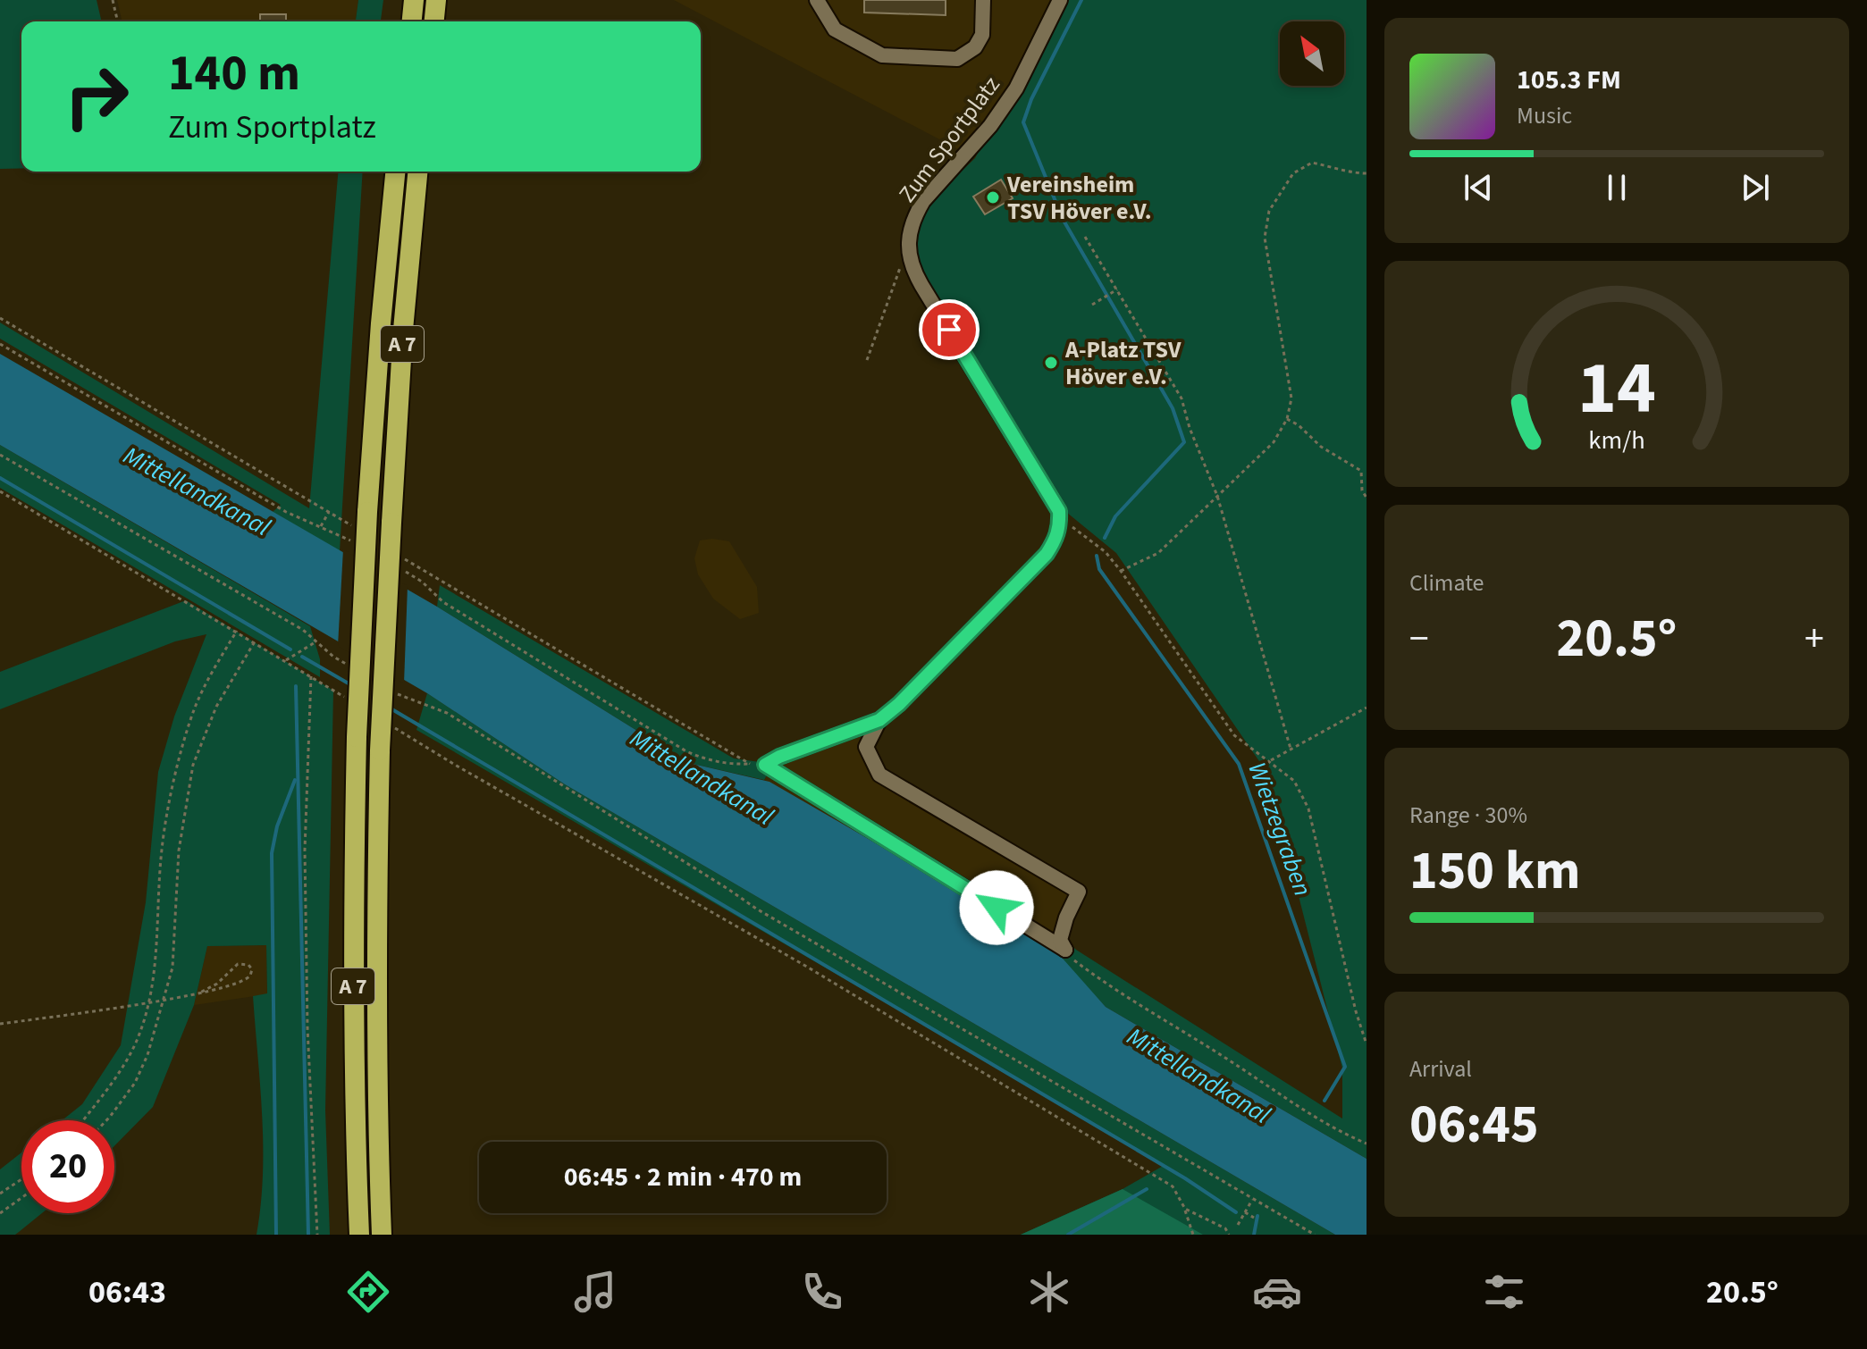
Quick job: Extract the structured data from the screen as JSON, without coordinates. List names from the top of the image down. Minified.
{"streets":{"highway":["A 7"],"street":["Zum Sportplatz"]},"water":["Mittellandkanal","Wietzegraben"],"places":["Vereinsheim TSV Höver e.V.","A-Platz TSV Höver e.V."],"north":"top left","page":{"turn":["140 m","Zum Sportplatz"],"song":["105.3 FM","Music"],"tile":["Climate",["Range · 30%","150 km"],["Arrival","06:45"]],"heat":["−","20.5°","+"],"limit":"20","trip":"06:45 · 2 min · 470 m","tabs":["06:43","20.5°"],"gauge":["14","km/h"]}}
